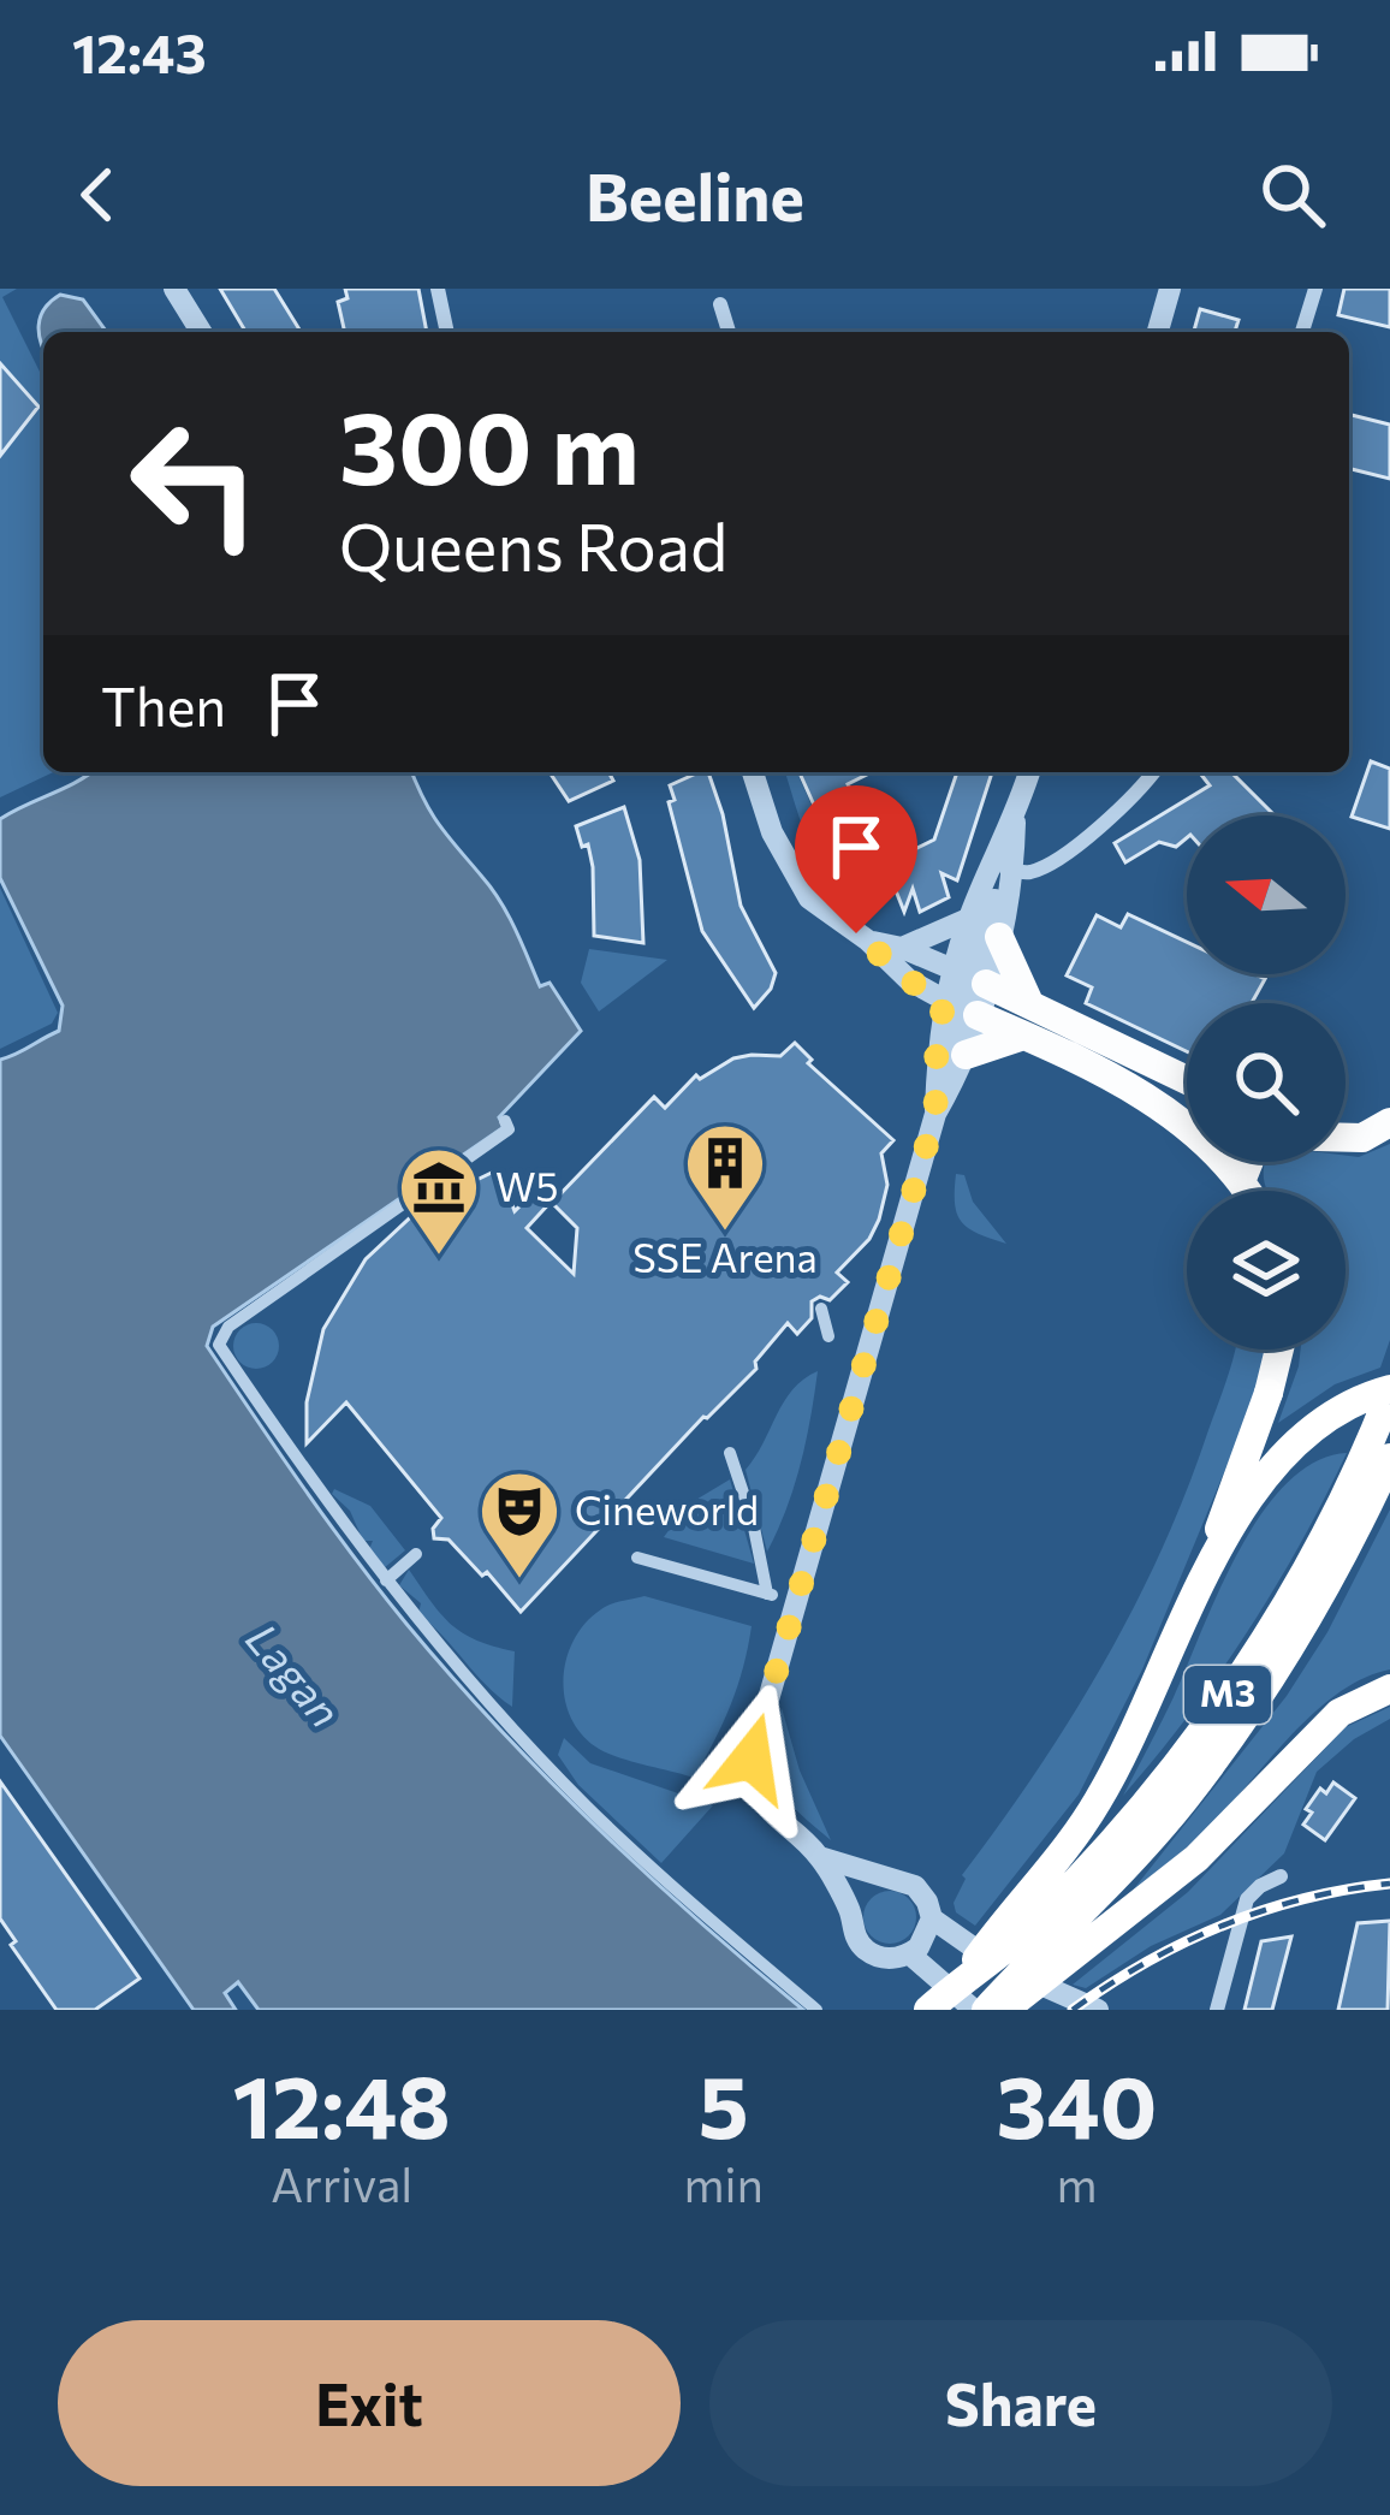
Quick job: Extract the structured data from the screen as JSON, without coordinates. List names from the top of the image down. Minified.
{"streets":{"highway":["M3"]},"water":["Lagan"],"places":{"building":["SSE Arena"],"museum":["W5"],"theatre":["Cineworld"]},"north":"left","page":{"status":"12:43","header":"Beeline","turn":["300 m","Queens Road"],"then":"Then","eta":["12:48","Arrival","5","min","340","m"],"buttons":["Exit","Share"]}}
